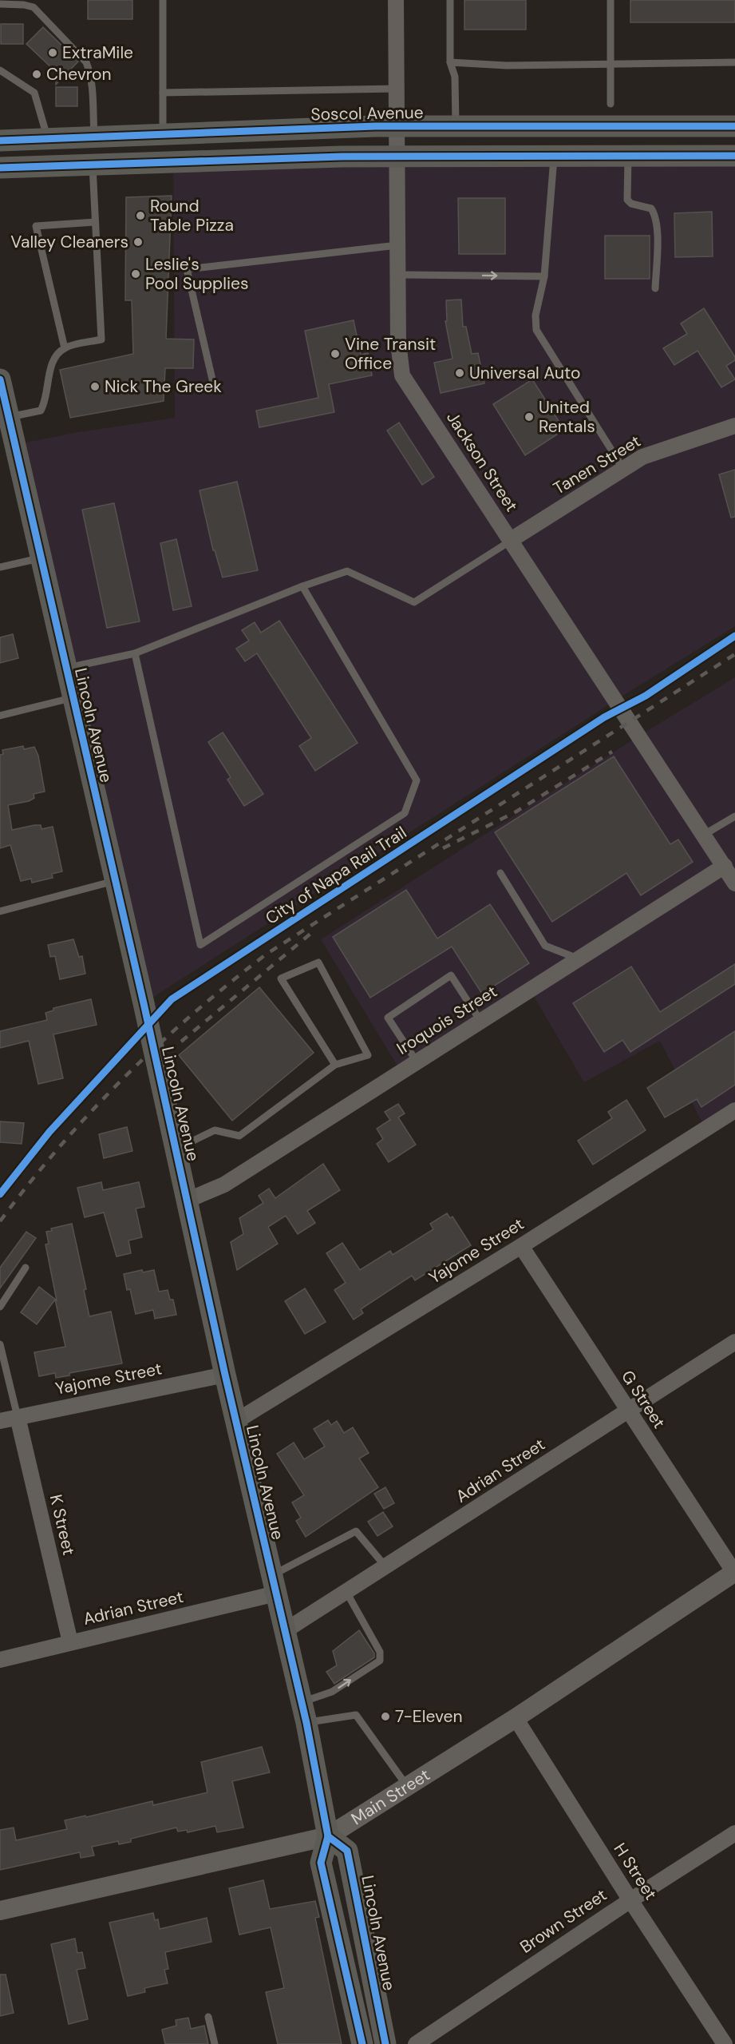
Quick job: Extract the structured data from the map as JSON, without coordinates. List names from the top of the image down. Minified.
{"streets":{"main road":["Soscol Avenue","Lincoln Avenue"],"street":["Jackson Street","Tanen Street","Iroquois Street","Yajome Street","G Street","Adrian Street","K Street","Main Street","H Street","Brown Street"],"cycle path":["City of Napa Rail Trail"]},"crossings":[["Soscol Avenue","Jackson Street"],["Jackson Street","Tanen Street"],["Jackson Street","Iroquois Street"],["Lincoln Avenue","Iroquois Street"],["Lincoln Avenue","Yajome Street"],["Lincoln Avenue","Adrian Street"],["Lincoln Avenue","Main Street"],["Yajome Street","G Street"],["Yajome Street","K Street"],["G Street","Adrian Street"],["G Street","Main Street"],["Adrian Street","K Street"],["Main Street","H Street"],["H Street","Brown Street"]],"places":["ExtraMile","Chevron","Round Table Pizza","Valley Cleaners","Leslie's Pool Supplies","Vine Transit Office","Universal Auto","Nick The Greek","United Rentals","7-Eleven"]}
